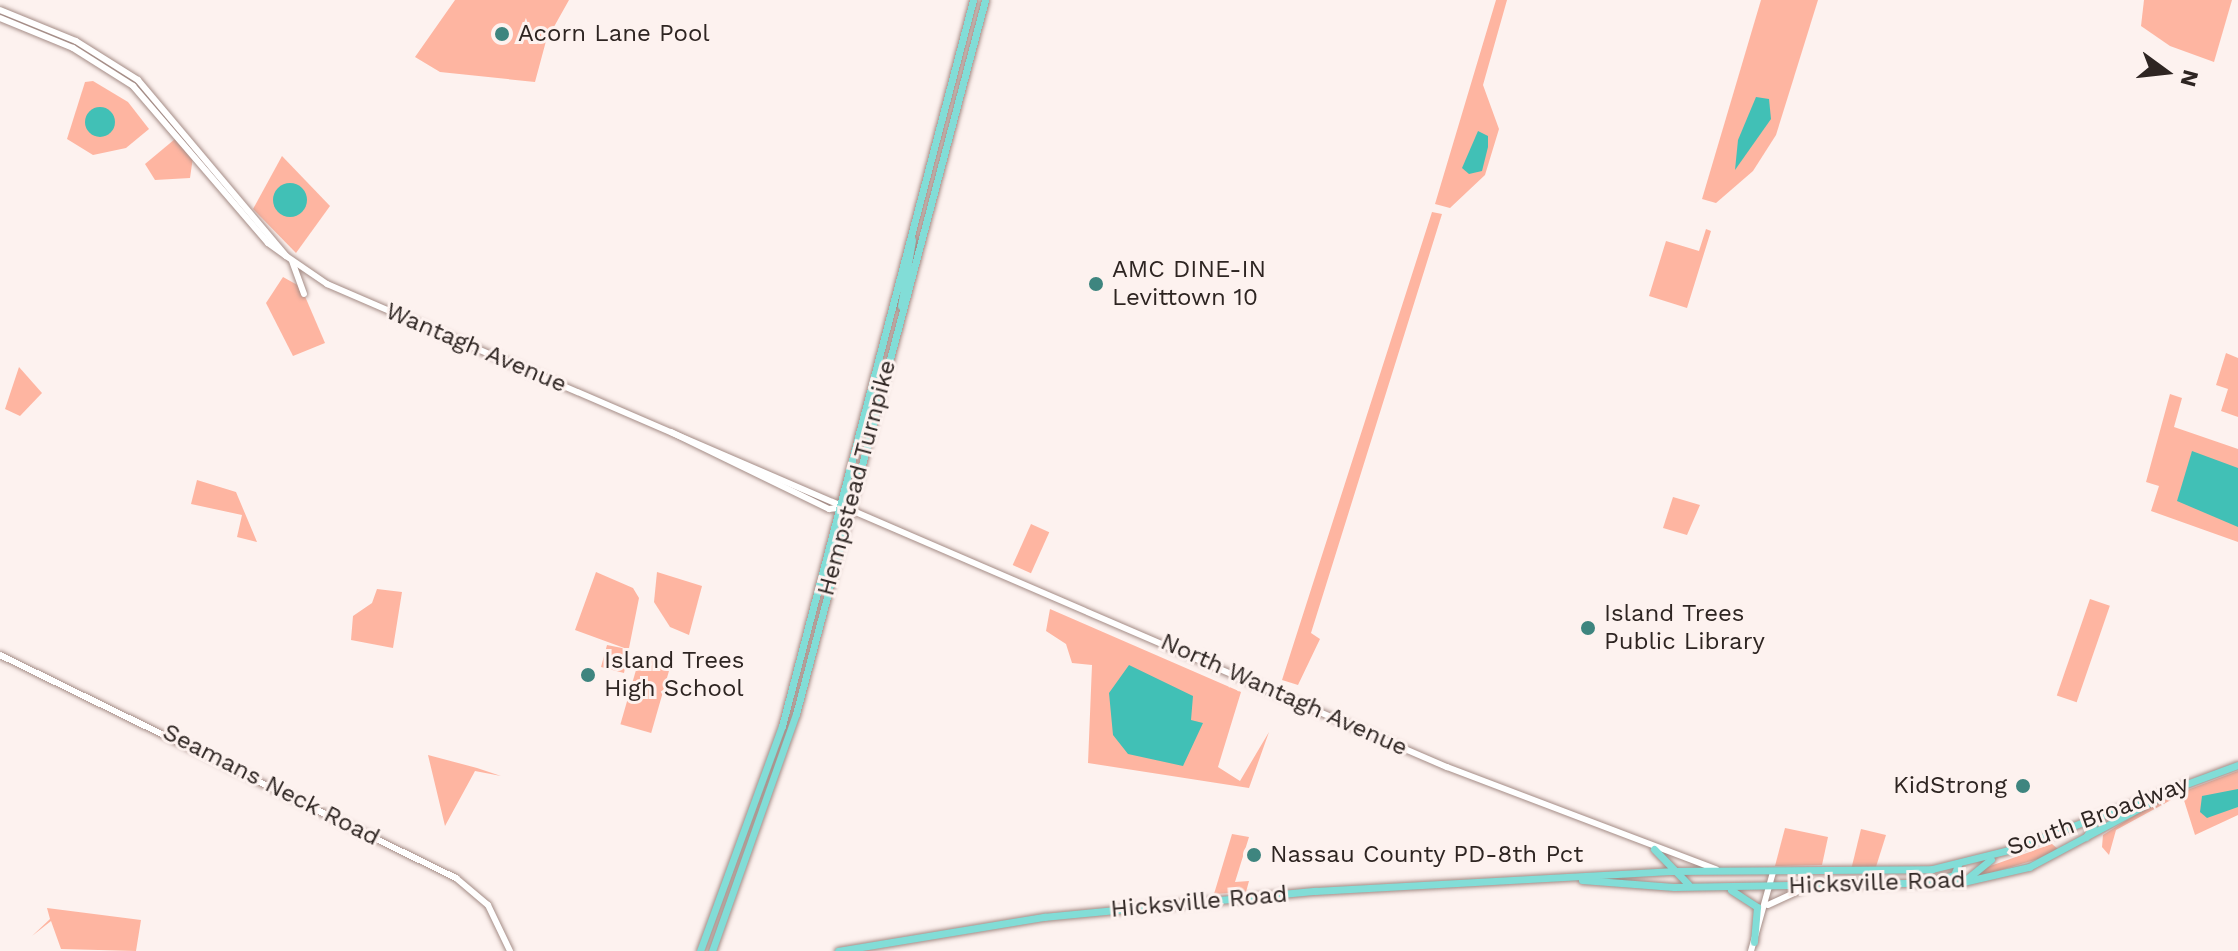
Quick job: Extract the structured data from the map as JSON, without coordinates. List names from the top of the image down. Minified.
{"streets":{"main road":["Wantagh Avenue","Hempstead Turnpike","North Wantagh Avenue","Seamans Neck Road","South Broadway","Hicksville Road"]},"crossings":[["Wantagh Avenue","Hempstead Turnpike"],["Wantagh Avenue","North Wantagh Avenue"],["Hempstead Turnpike","North Wantagh Avenue"],["North Wantagh Avenue","Hicksville Road"],["South Broadway","Hicksville Road"]],"places":["Acorn Lane Pool","AMC DINE-IN Levittown 10","Island Trees Public Library","Island Trees High School","KidStrong","Nassau County PD-8th Pct"],"north":"right"}
